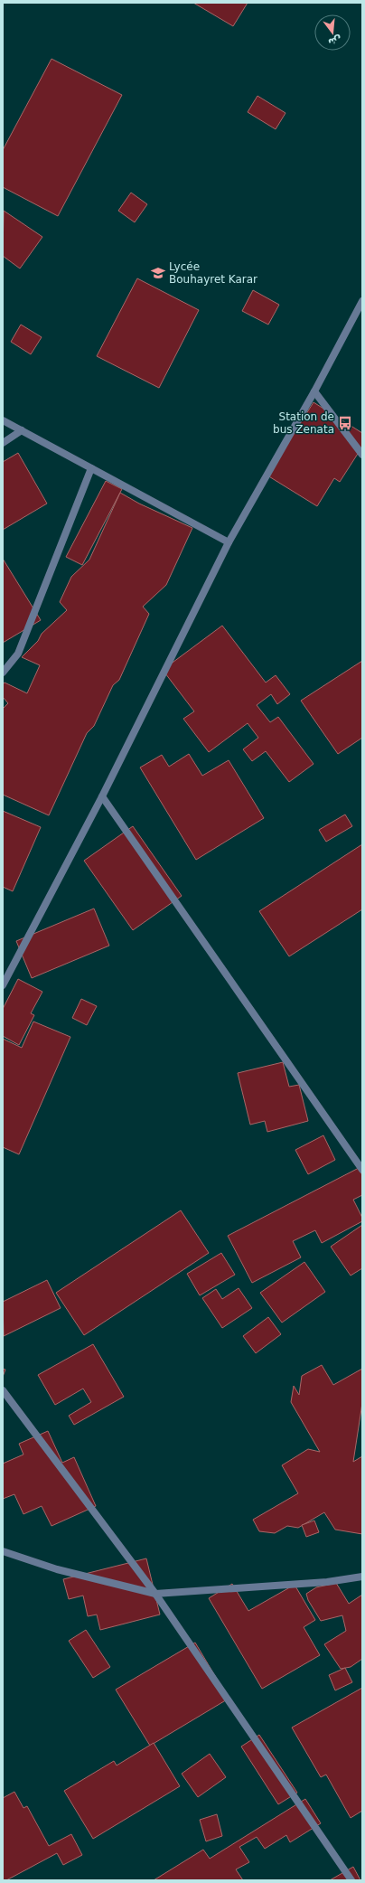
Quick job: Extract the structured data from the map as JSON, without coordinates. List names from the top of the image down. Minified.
{"places":{"school or university":["Lycée Bouhayret Karar"],"bus stop":["Station de bus Zenata"]},"north":"bottom"}
